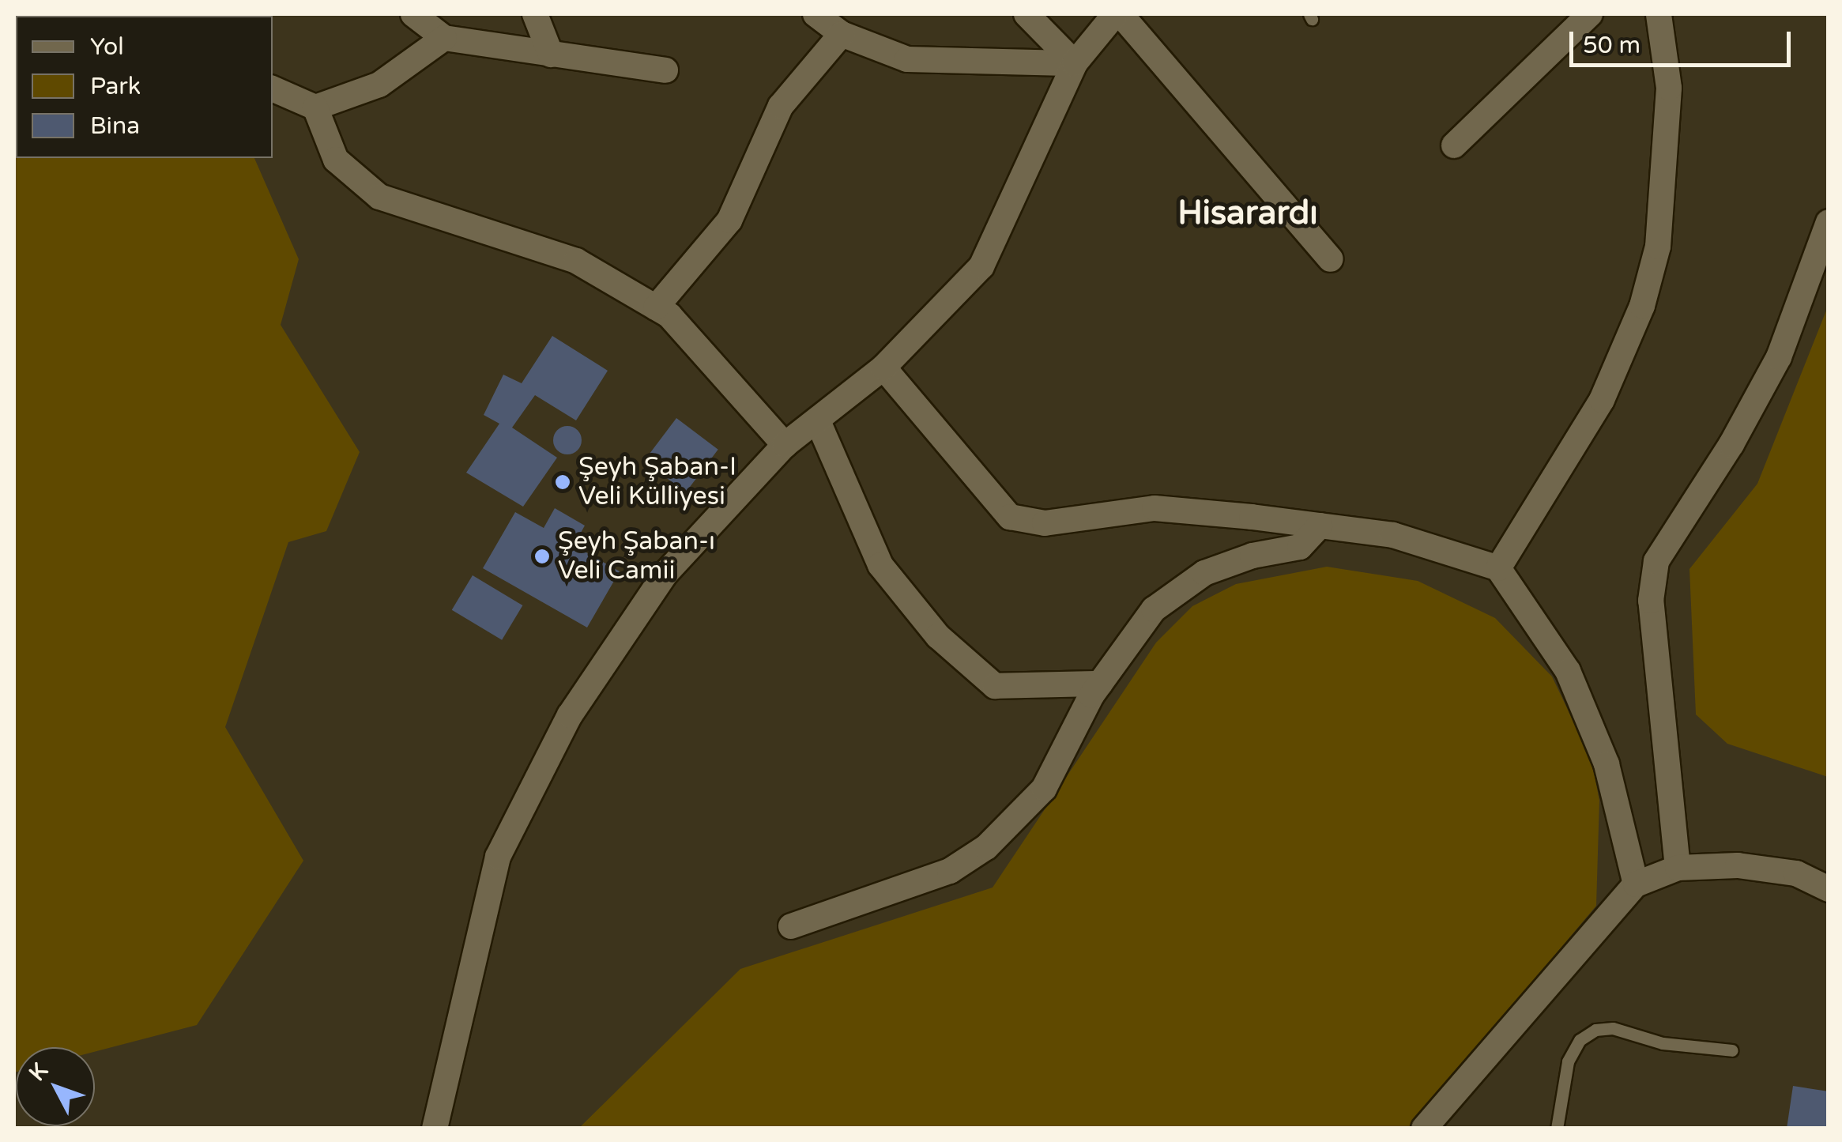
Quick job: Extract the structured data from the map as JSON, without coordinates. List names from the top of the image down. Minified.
{"districts":["Hisarardı"],"places":["Şeyh Şaban-I Veli Külliyesi","Şeyh Şaban-ı Veli Camii"],"legend":["Yol","Park","Bina"],"scale_bar":"50 m","north":"top left"}
